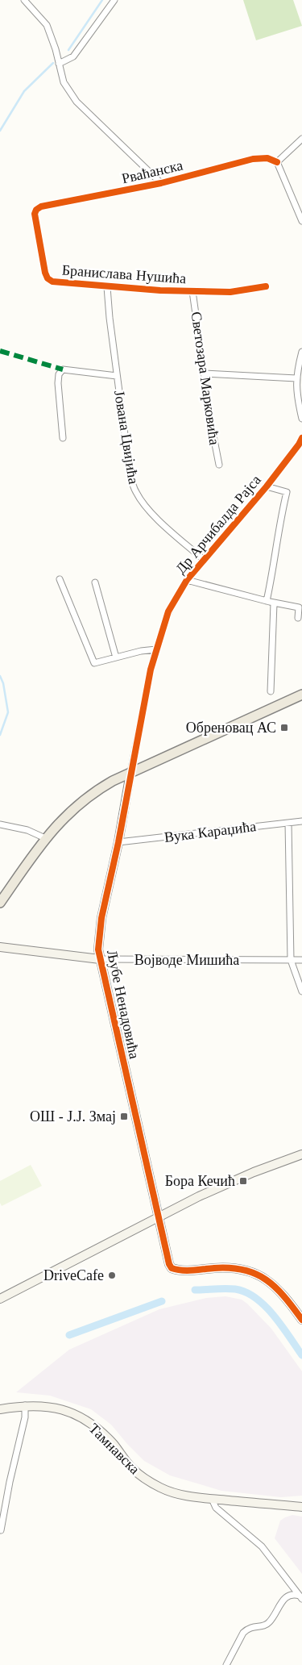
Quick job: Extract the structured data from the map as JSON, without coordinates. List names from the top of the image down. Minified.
{"streets":{"street":["Рваћанска","Бранислава Нушића","Светозара Марковића","Јована Цвијића","Др Арчибалда Рајса","Вука Караџића","Војводе Мишића","Љубе Ненадовића","Тамнавска"]},"crossings":[["Рваћанска","Бранислава Нушића"],["Бранислава Нушића","Светозара Марковића"],["Бранислава Нушића","Јована Цвијића"],["Јована Цвијића","Др Арчибалда Рајса"],["Др Арчибалда Рајса","Љубе Ненадовића"],["Вука Караџића","Љубе Ненадовића"],["Војводе Мишића","Љубе Ненадовића"]],"places":{"transit":["Обреновац АС","ОШ - Ј.Ј. Змај","Бора Кечић"],"other":["DriveCafe"]}}
